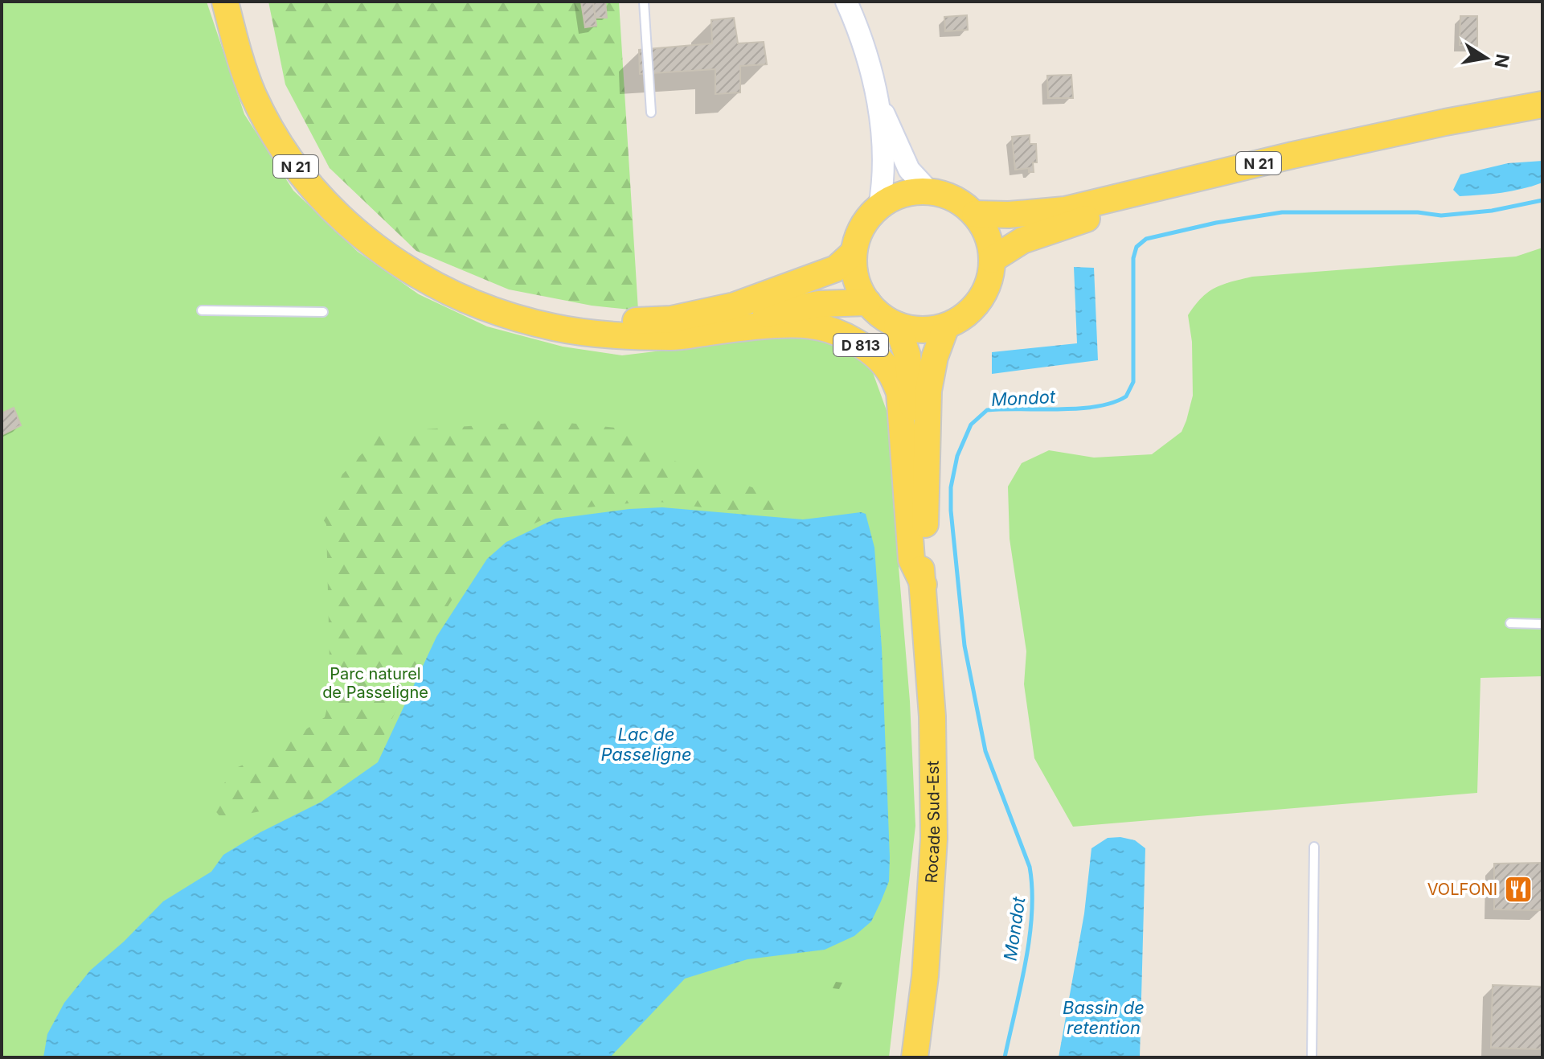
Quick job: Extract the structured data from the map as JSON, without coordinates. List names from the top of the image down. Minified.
{"streets":{"main road":["N 21","D 813","Rocade Sud-Est"]},"crossings":[["N 21","D 813"],["N 21","Rocade Sud-Est"],["D 813","Rocade Sud-Est"]],"water":["Mondot","Lac de Passeligne","Bassin de retention"],"parks":["Parc naturel de Passeligne"],"places":{"restaurant":["VOLFONI"]},"north":"right"}
